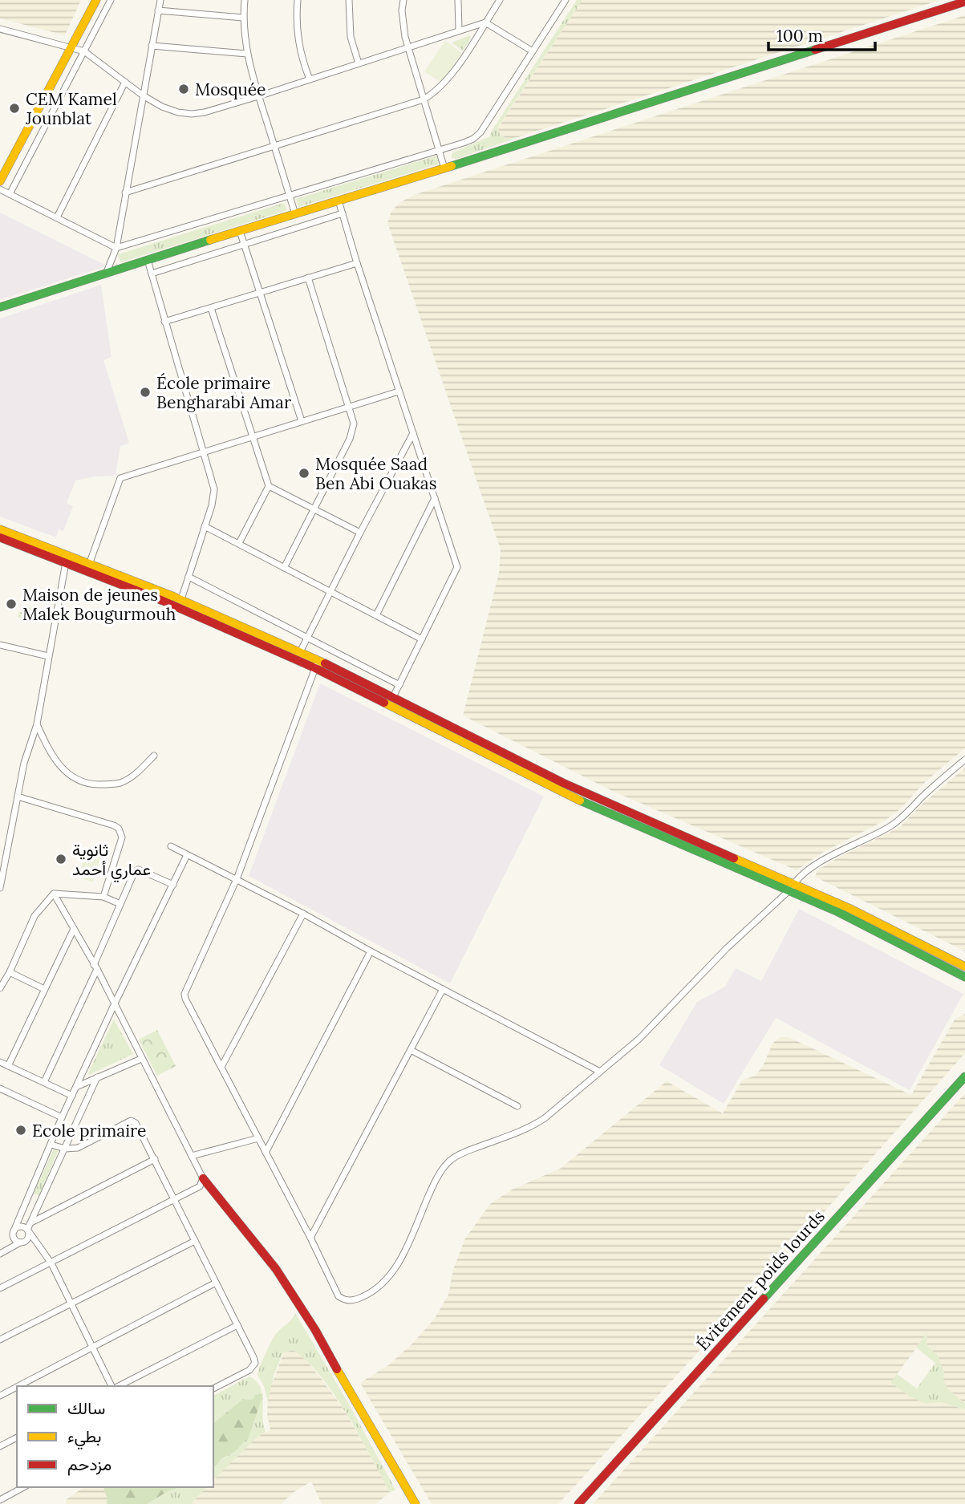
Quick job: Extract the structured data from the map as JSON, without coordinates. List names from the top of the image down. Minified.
{"streets":{"main road":["Évitement poids lourds"]},"places":["Mosquée","CEM Kamel Jounblat","École primaire Bengharabi Amar","Mosquée Saad Ben Abi Ouakas","Maison de jeunes Malek Bougurmouh","ثانوية عماري أحمد","Ecole primaire"],"legend":["سالك","بطيء","مزدحم"],"scale_bar":"100 m"}
